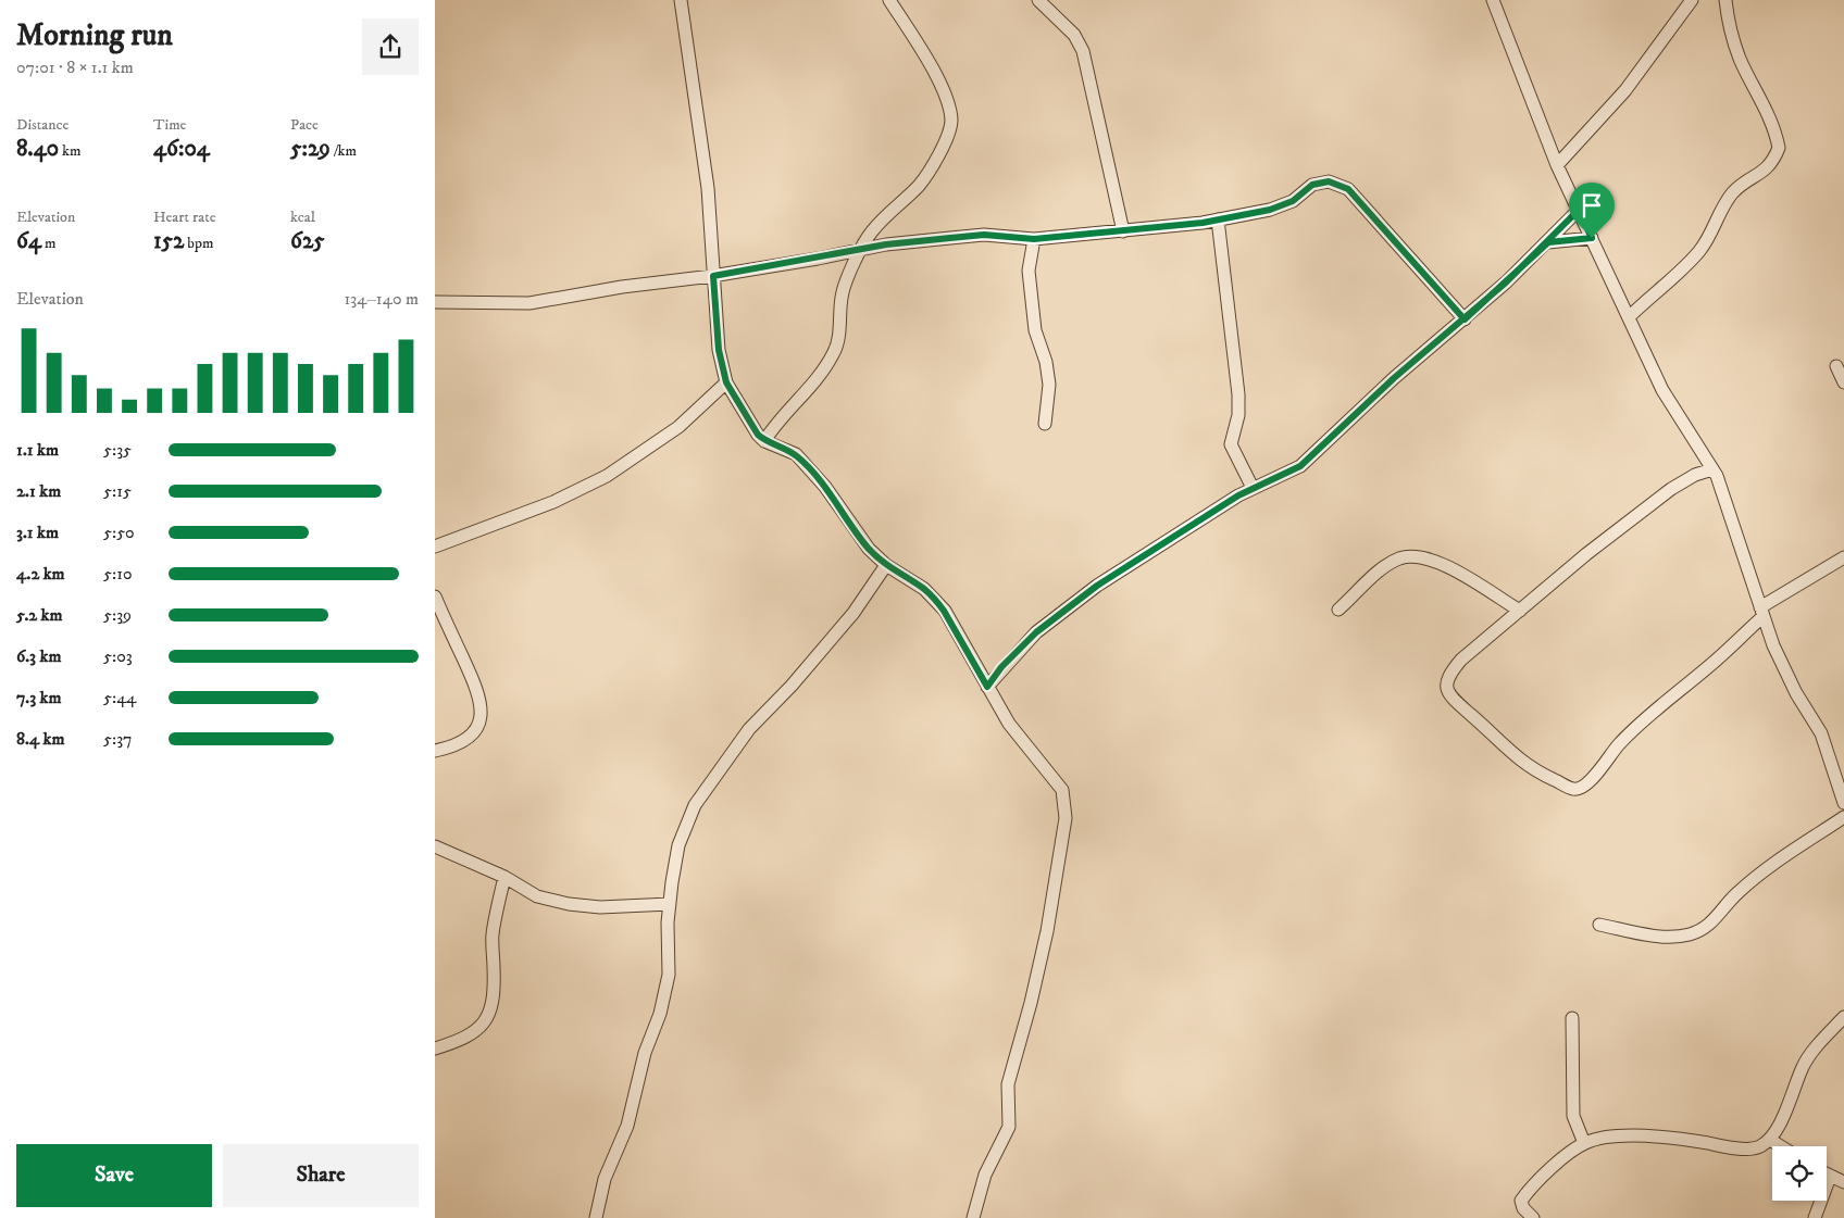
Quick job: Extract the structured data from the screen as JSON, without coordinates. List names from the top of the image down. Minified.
{"page":{"heading":["Morning run","07:01 · 8 × 1.1 km"],"stats":[["Distance","8.40 km"],["Time","46:04"],["Pace","5:29 /km"],["Elevation","64 m"],["Heart rate","152 bpm"],["kcal","625"]],"chart":["Elevation","134–140 m"],"list":[{"name":"1.1 km","note":"5:35"},{"name":"2.1 km","note":"5:15"},{"name":"3.1 km","note":"5:50"},{"name":"4.2 km","note":"5:10"},{"name":"5.2 km","note":"5:39"},{"name":"6.3 km","note":"5:03"},{"name":"7.3 km","note":"5:44"},{"name":"8.4 km","note":"5:37"}],"buttons":["Save","Share"]}}
